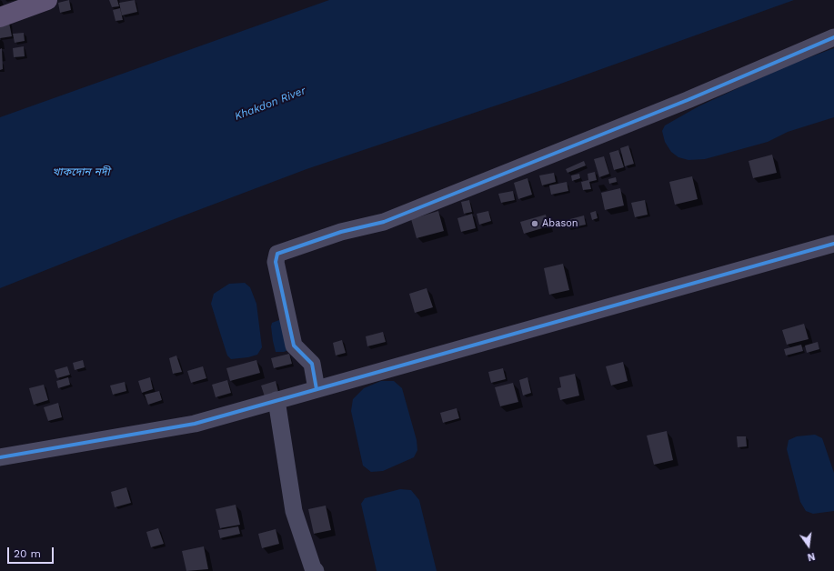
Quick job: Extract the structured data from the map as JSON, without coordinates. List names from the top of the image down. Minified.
{"water":["Khakdon River","খাকদোন নদী"],"places":["Abason"],"scale_bar":"20 m","north":"bottom"}
